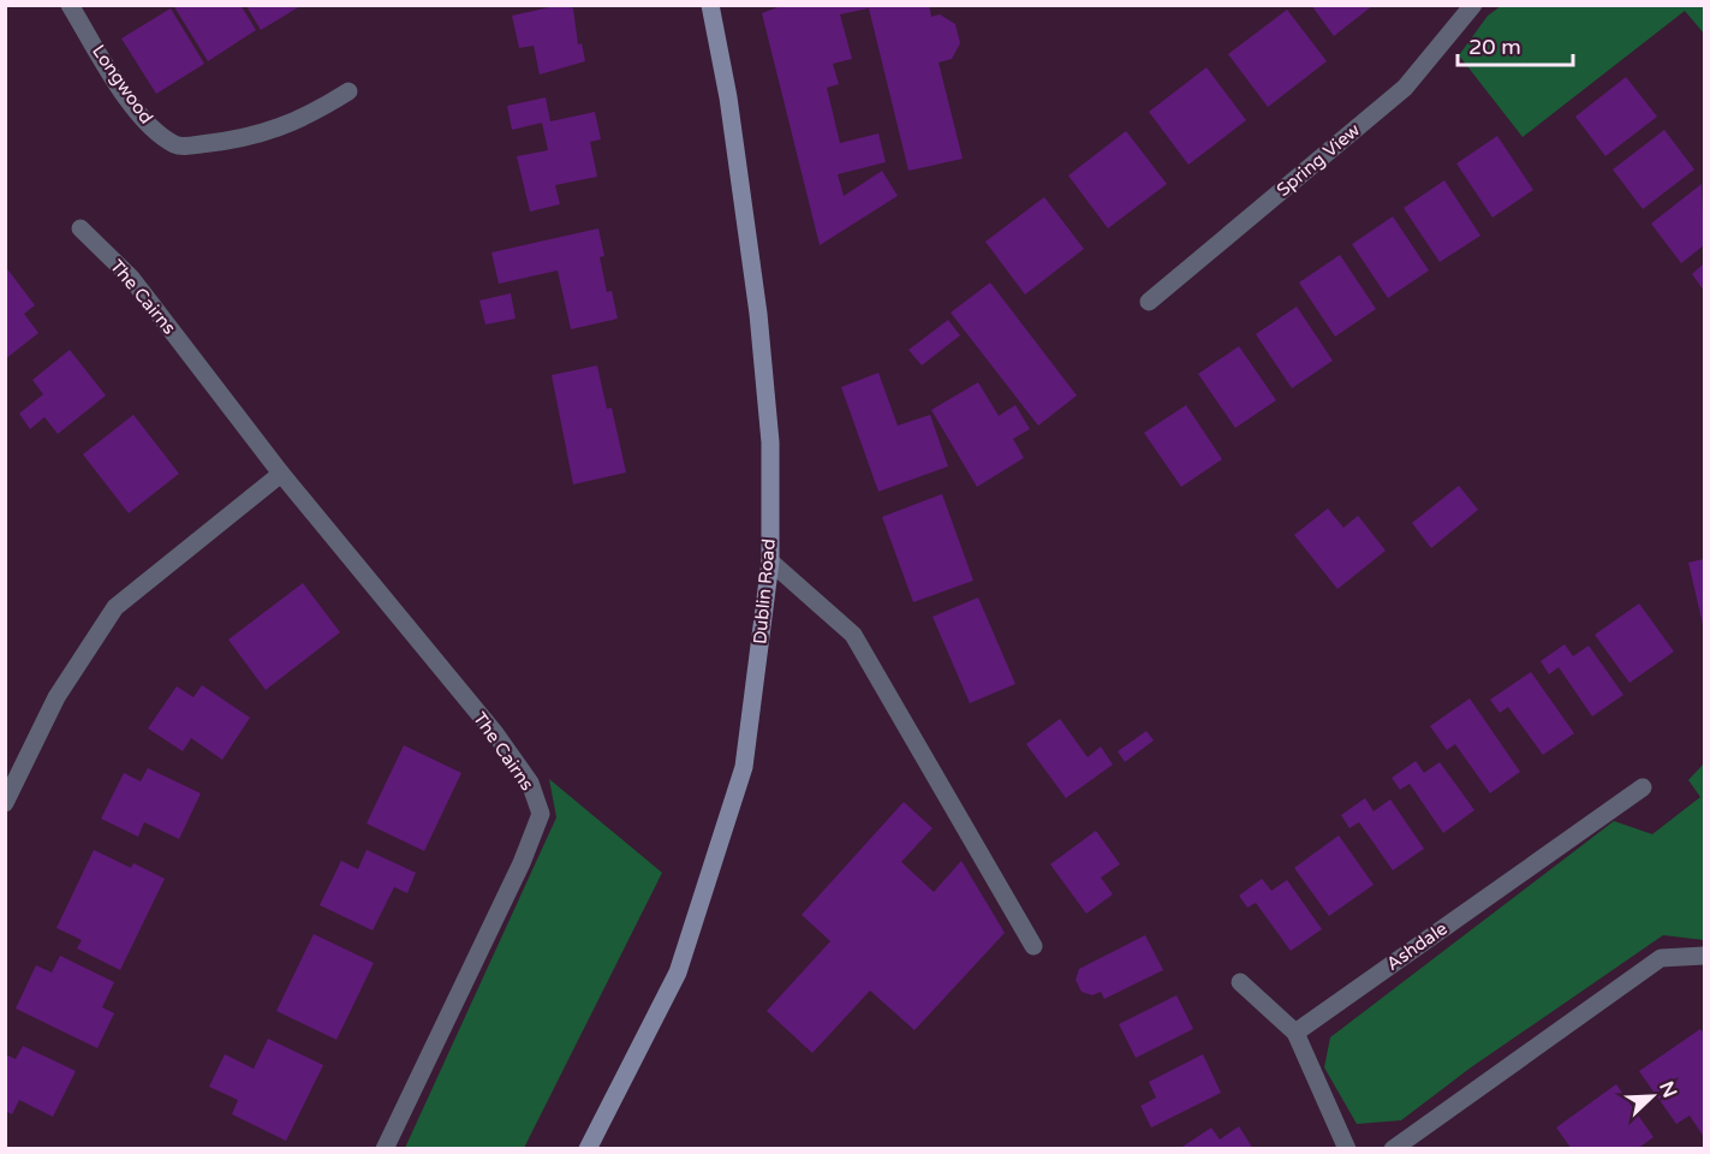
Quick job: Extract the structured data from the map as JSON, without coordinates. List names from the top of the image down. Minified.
{"streets":{"main road":["Dublin Road"],"street":["Longwood","Spring View","The Cairns","Ashdale"]},"scale_bar":"20 m","north":"top right"}
